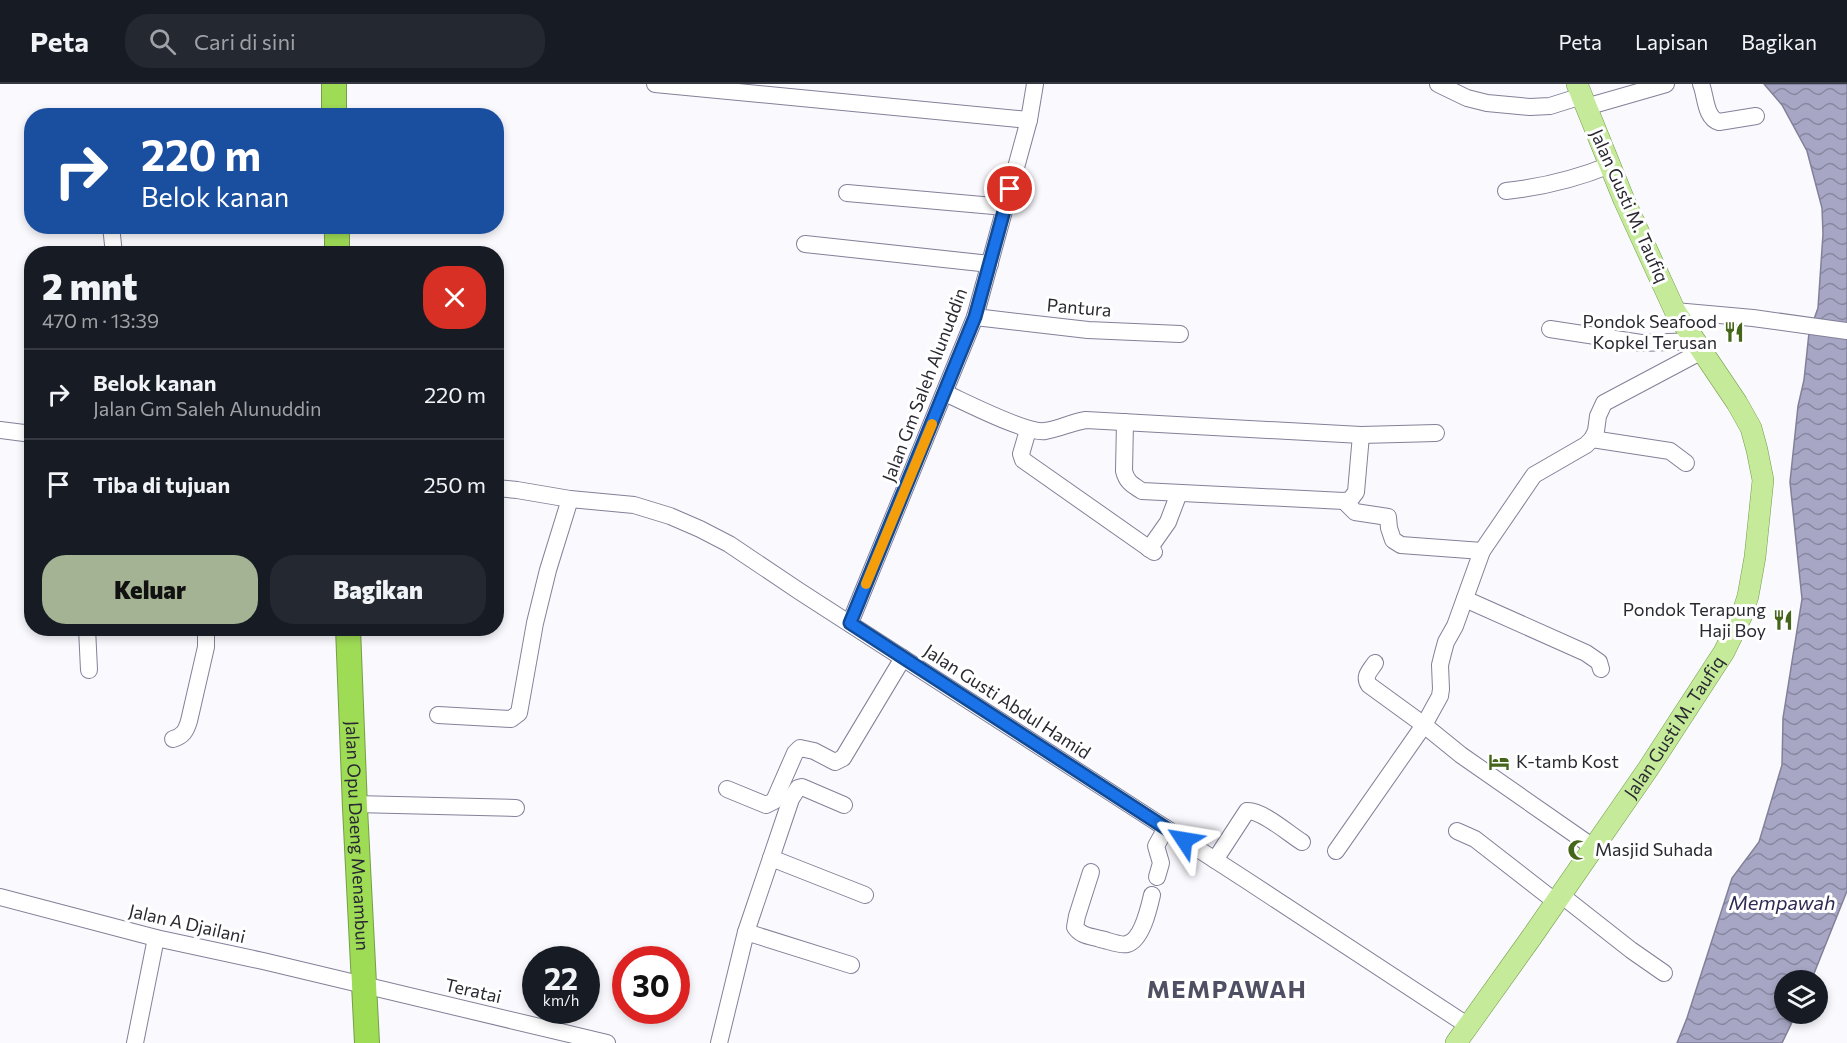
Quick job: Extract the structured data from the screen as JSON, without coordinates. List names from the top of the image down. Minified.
{"streets":{"highway":["Jalan Opu Daeng Menambun"],"main road":["Jalan Gusti M. Taufiq"],"street":["Pantura","Jalan Gm Saleh Alunuddin","Jalan Gusti Abdul Hamid","Jalan A Djailani","Teratai"]},"crossings":[["Jalan Gusti M. Taufiq","Jalan Gusti Abdul Hamid"],["Pantura","Jalan Gm Saleh Alunuddin"],["Jalan Gm Saleh Alunuddin","Jalan Gusti Abdul Hamid"],["Jalan Opu Daeng Menambun","Jalan A Djailani"],["Jalan Opu Daeng Menambun","Teratai"],["Jalan A Djailani","Teratai"]],"districts":["MEMPAWAH"],"water":["Mempawah"],"places":{"restaurant":["Pondok Seafood Kopkel Terusan","Pondok Terapung Haji Boy"],"hotel":["K-tamb Kost"],"mosque":["Masjid Suhada"]},"page":{"header":"Peta","search":"Cari di sini","nav":["Peta","Lapisan","Bagikan"],"turn":["220 m","Belok kanan"],"heading":["2 mnt","470 m · 13:39"],"list":[{"name":"Belok kanan","note":"Jalan Gm Saleh Alunuddin","value":"220 m"},{"name":"Tiba di tujuan","value":"250 m"}],"buttons":["Keluar","Bagikan"],"speed":"22 km/h","limit":"30"}}
